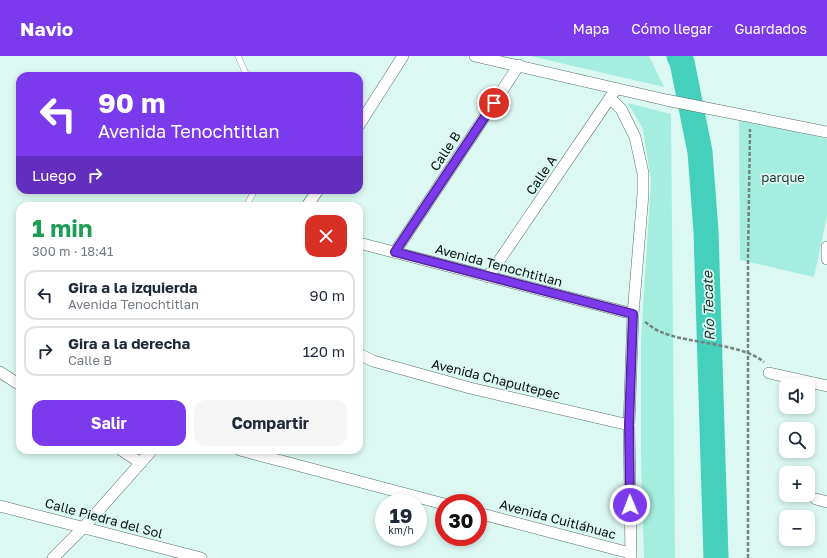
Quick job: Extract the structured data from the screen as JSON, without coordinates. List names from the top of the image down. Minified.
{"streets":{"street":["Calle B","Calle A","Avenida Tenochtitlan","Avenida Chapultepec","Calle Piedra del Sol","Avenida Cuitláhuac"]},"crossings":[["Calle B","Avenida Tenochtitlan"],["Calle A","Avenida Tenochtitlan"]],"water":["Río Tecate"],"parks":["parque"],"page":{"header":"Navio","nav":["Mapa","Cómo llegar","Guardados"],"turn":["90 m","Avenida Tenochtitlan"],"then":"Luego","heading":["1 min","300 m · 18:41"],"list":[{"name":"Gira a la izquierda","note":"Avenida Tenochtitlan","value":"90 m"},{"name":"Gira a la derecha","note":"Calle B","value":"120 m"}],"map_buttons":["+","−"],"buttons":["Salir","Compartir"],"speed":"19 km/h","limit":"30"}}
